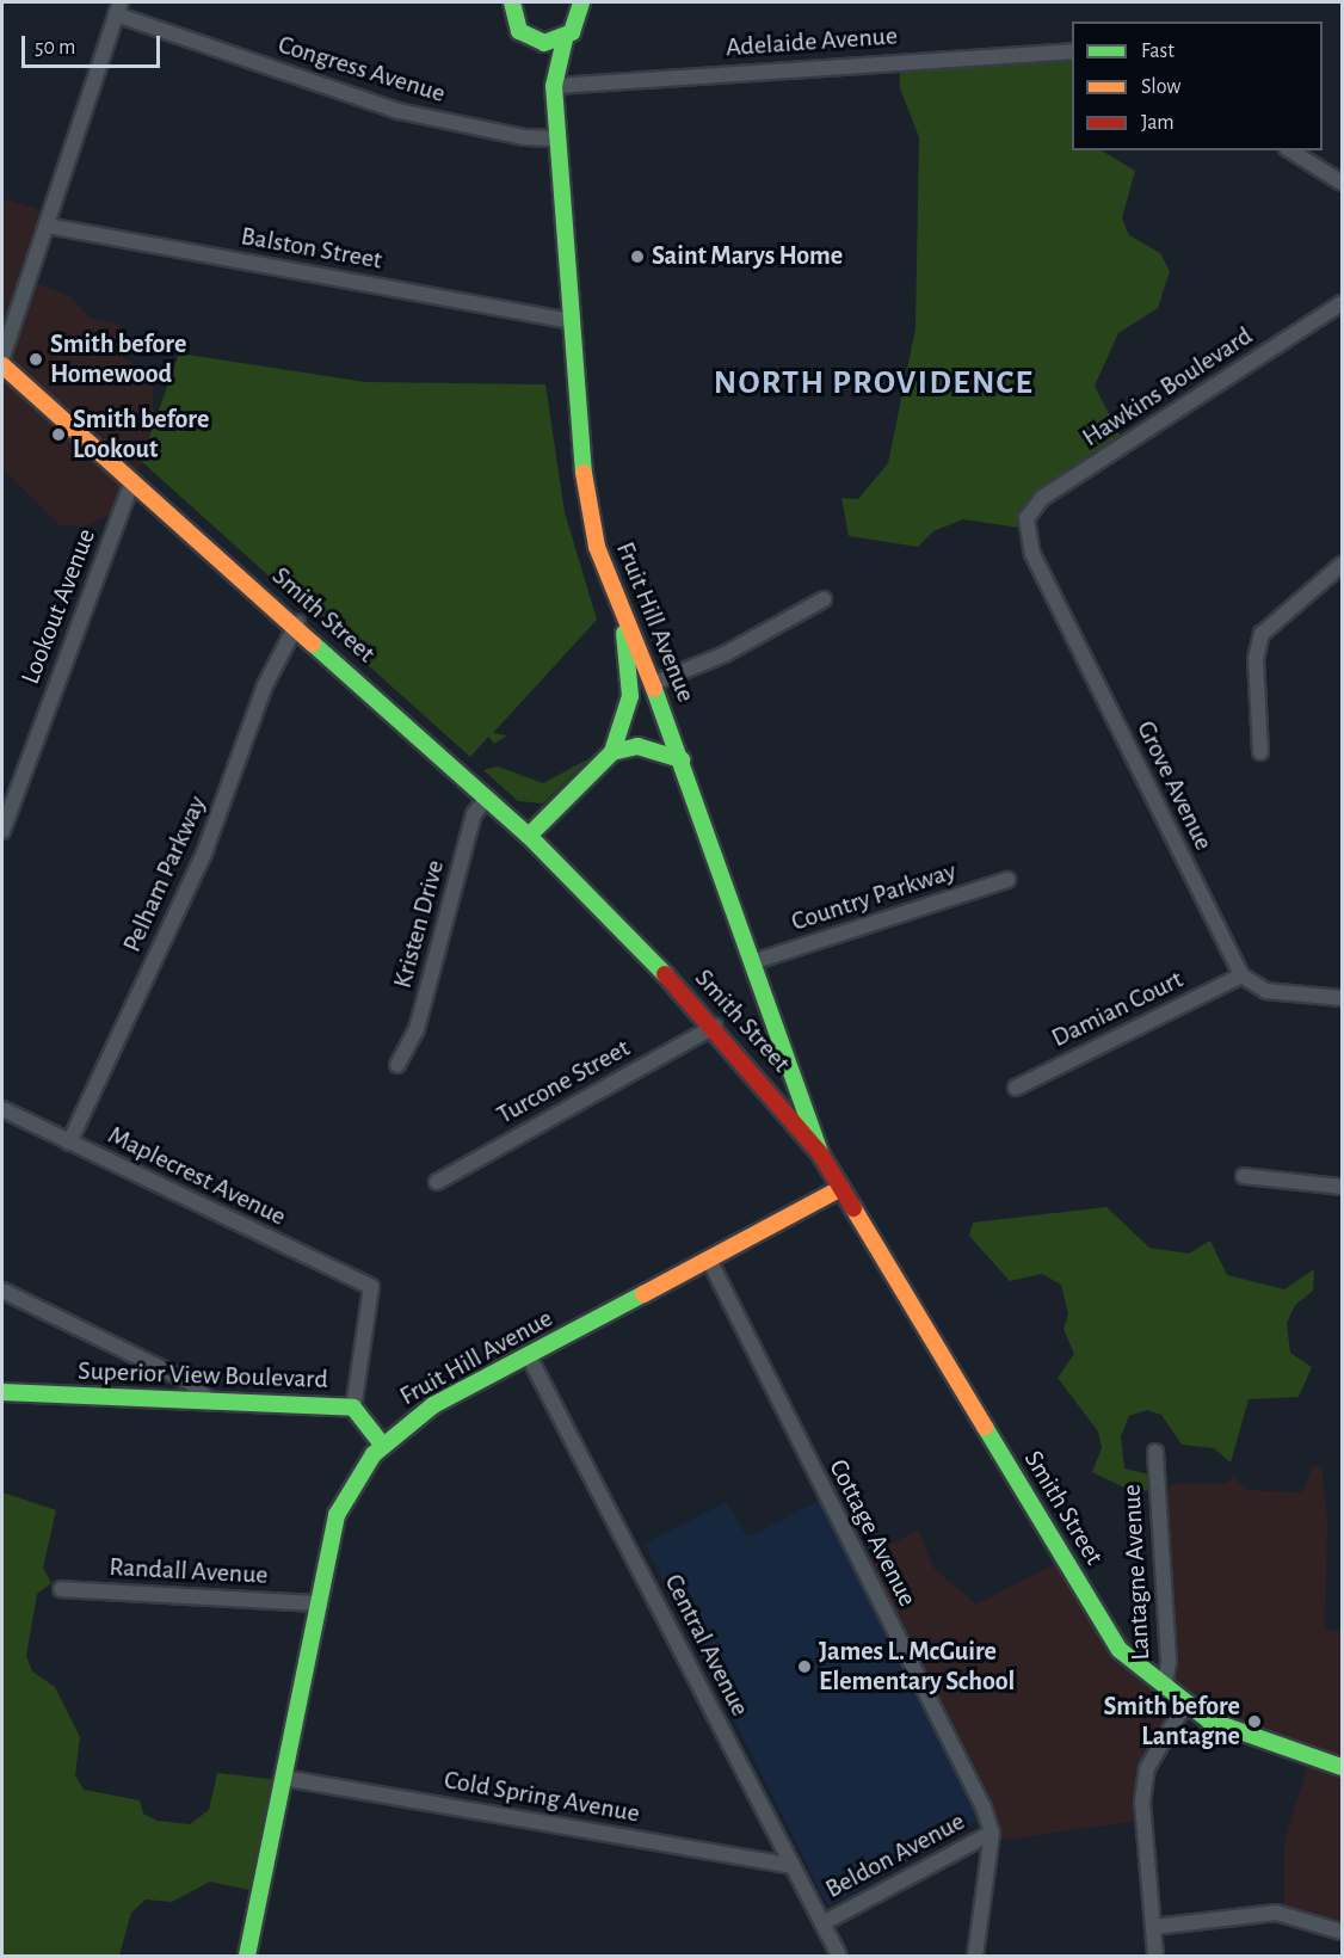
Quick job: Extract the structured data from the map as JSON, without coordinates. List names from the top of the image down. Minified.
{"streets":{"main road":["Smith Street","Fruit Hill Avenue","Superior View Boulevard"],"street":["Adelaide Avenue","Congress Avenue","Balston Street","Hawkins Boulevard","Lookout Avenue","Grove Avenue","Pelham Parkway","Country Parkway","Kristen Drive","Damian Court","Turcone Street","Maplecrest Avenue","Cottage Avenue","Randall Avenue","Lantagne Avenue","Central Avenue","Cold Spring Avenue","Beldon Avenue"]},"crossings":[["Adelaide Avenue","Fruit Hill Avenue"],["Congress Avenue","Fruit Hill Avenue"],["Balston Street","Fruit Hill Avenue"],["Hawkins Boulevard","Grove Avenue"],["Lookout Avenue","Smith Street"],["Smith Street","Fruit Hill Avenue"],["Smith Street","Pelham Parkway"],["Smith Street","Kristen Drive"],["Smith Street","Turcone Street"],["Smith Street","Lantagne Avenue"],["Fruit Hill Avenue","Country Parkway"],["Fruit Hill Avenue","Superior View Boulevard"],["Fruit Hill Avenue","Cottage Avenue"],["Fruit Hill Avenue","Randall Avenue"],["Fruit Hill Avenue","Central Avenue"],["Fruit Hill Avenue","Cold Spring Avenue"],["Grove Avenue","Damian Court"],["Pelham Parkway","Maplecrest Avenue"],["Maplecrest Avenue","Superior View Boulevard"],["Cottage Avenue","Beldon Avenue"],["Central Avenue","Cold Spring Avenue"],["Central Avenue","Beldon Avenue"]],"districts":["NORTH PROVIDENCE"],"places":["Saint Marys Home","Smith before Homewood","Smith before Lookout","James L. McGuire Elementary School","Smith before Lantagne"],"legend":["Fast","Slow","Jam"],"scale_bar":"50 m"}
